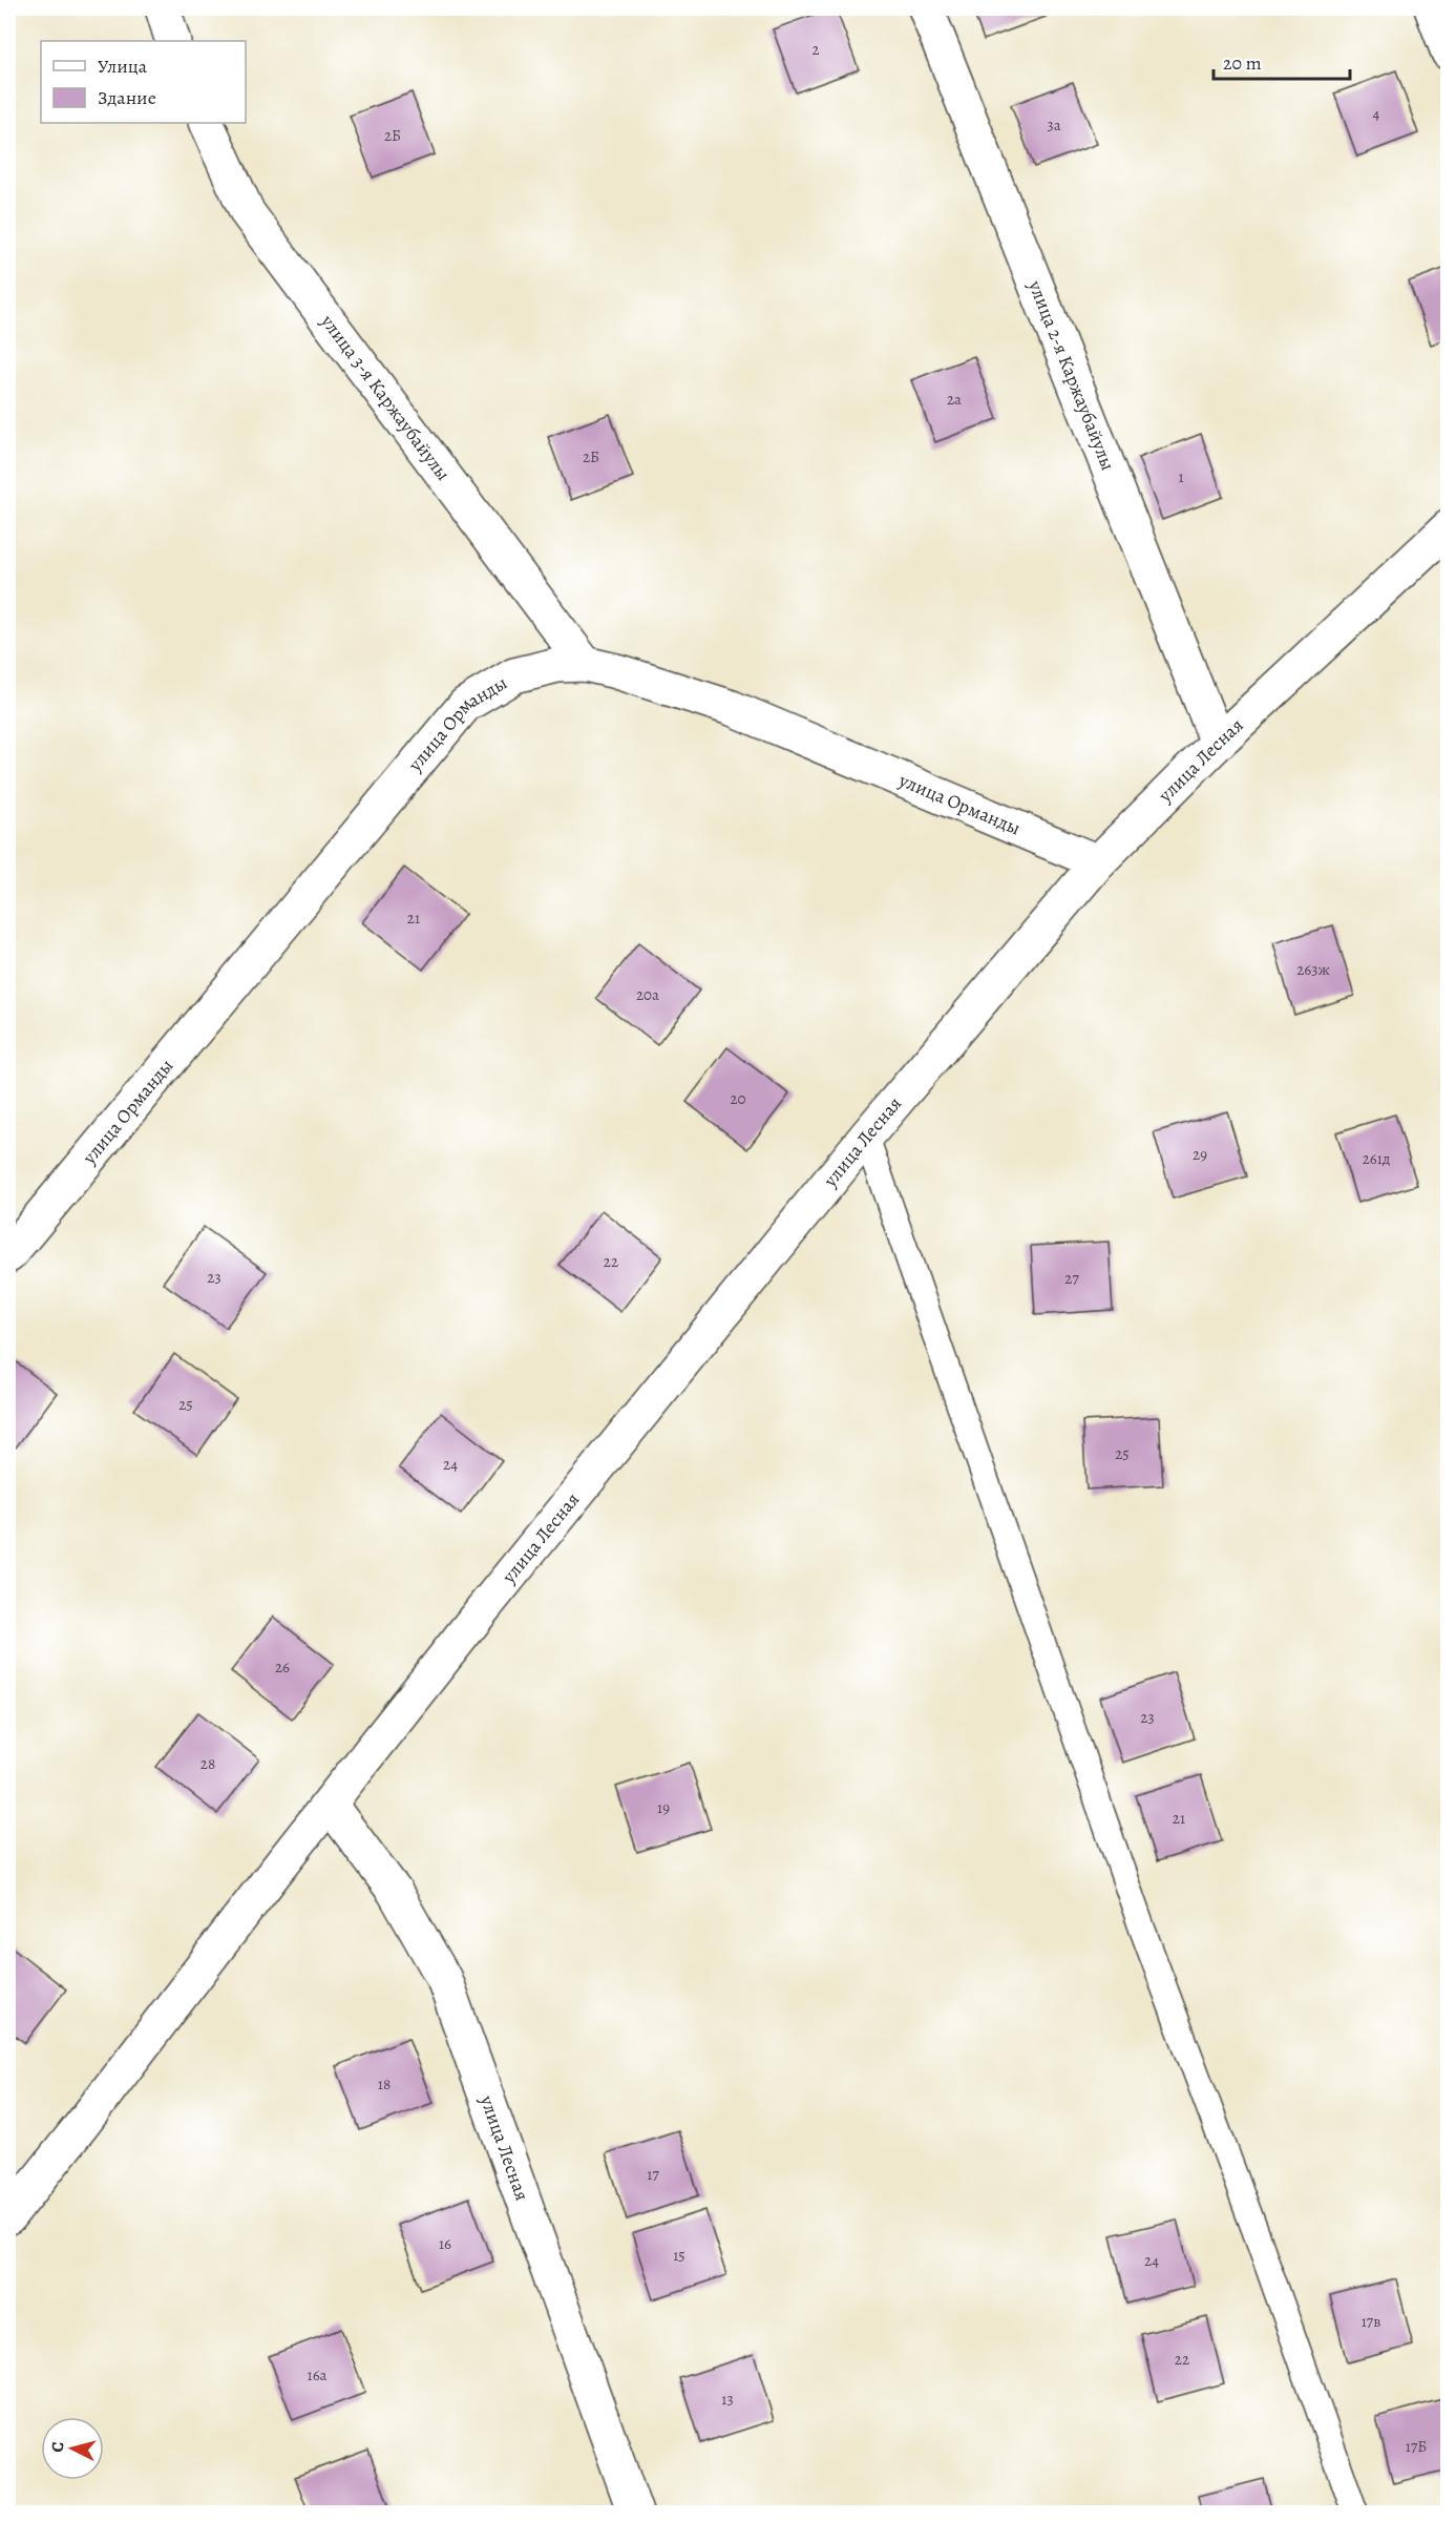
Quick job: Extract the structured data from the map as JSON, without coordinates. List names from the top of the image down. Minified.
{"streets":{"street":["улица 2-я Каржаубайулы","улица 3-я Каржаубайулы","улица Орманды","улица Лесная"]},"crossings":[["улица 2-я Каржаубайулы","улица Лесная"],["улица 3-я Каржаубайулы","улица Орманды"],["улица Орманды","улица Лесная"]],"house_numbers":["2","4","3а","2Б","2а","2Б","1","21","263ж","20а","20","29","261д","22","23","27","25","25","24","26","23","28","19","21","18","17","16","15","24","17в","22","16а","13","17Б"],"legend":["Улица","Здание"],"scale_bar":"20 m","north":"left"}
